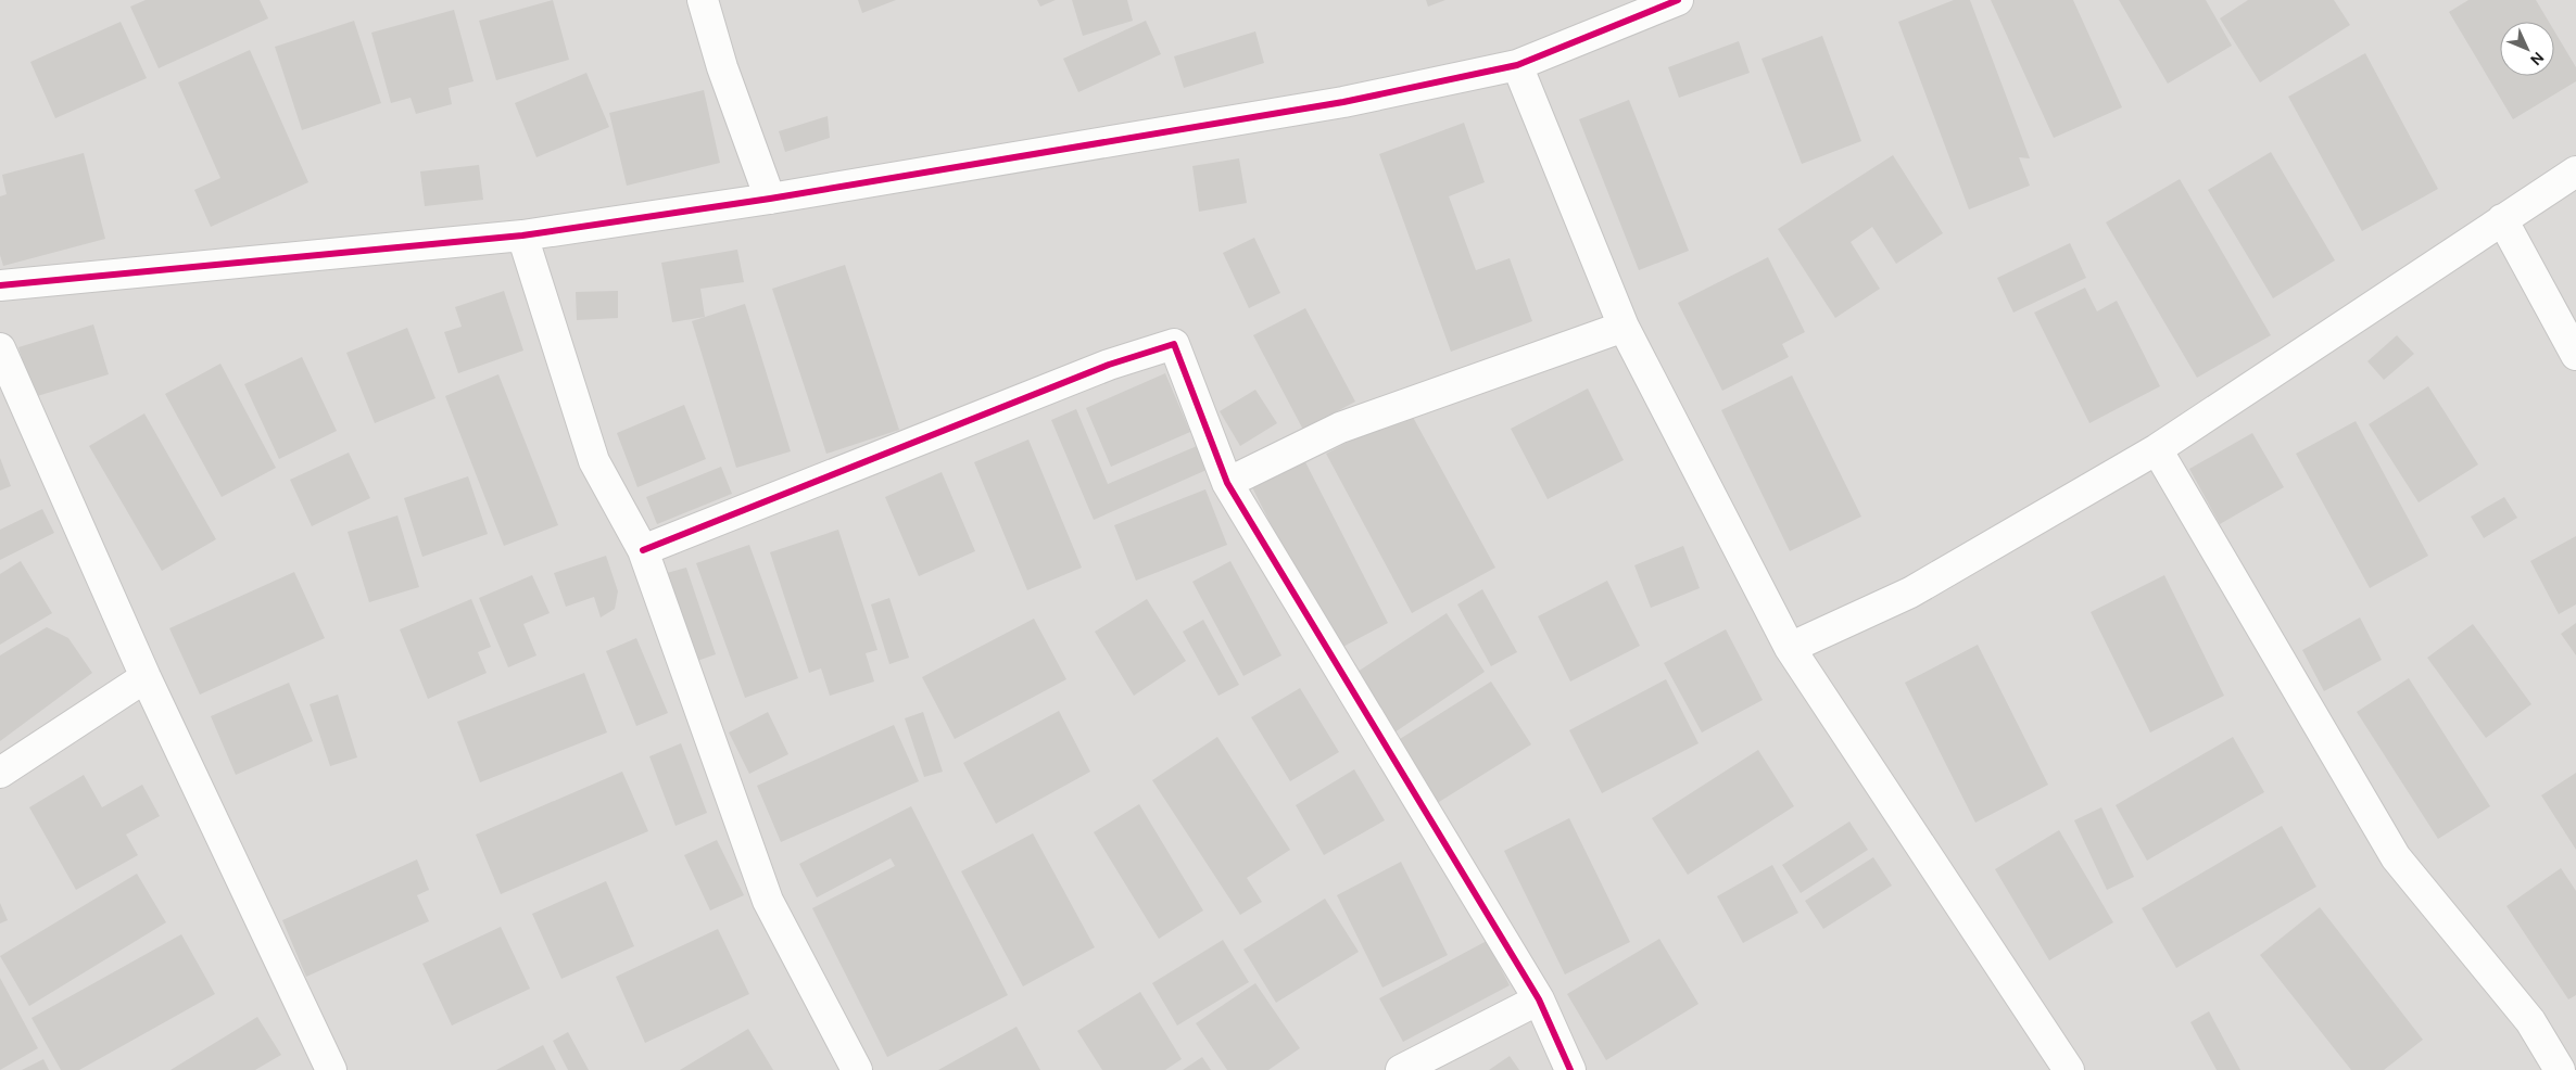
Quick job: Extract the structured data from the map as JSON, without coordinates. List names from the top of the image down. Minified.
{"north":"bottom right"}
